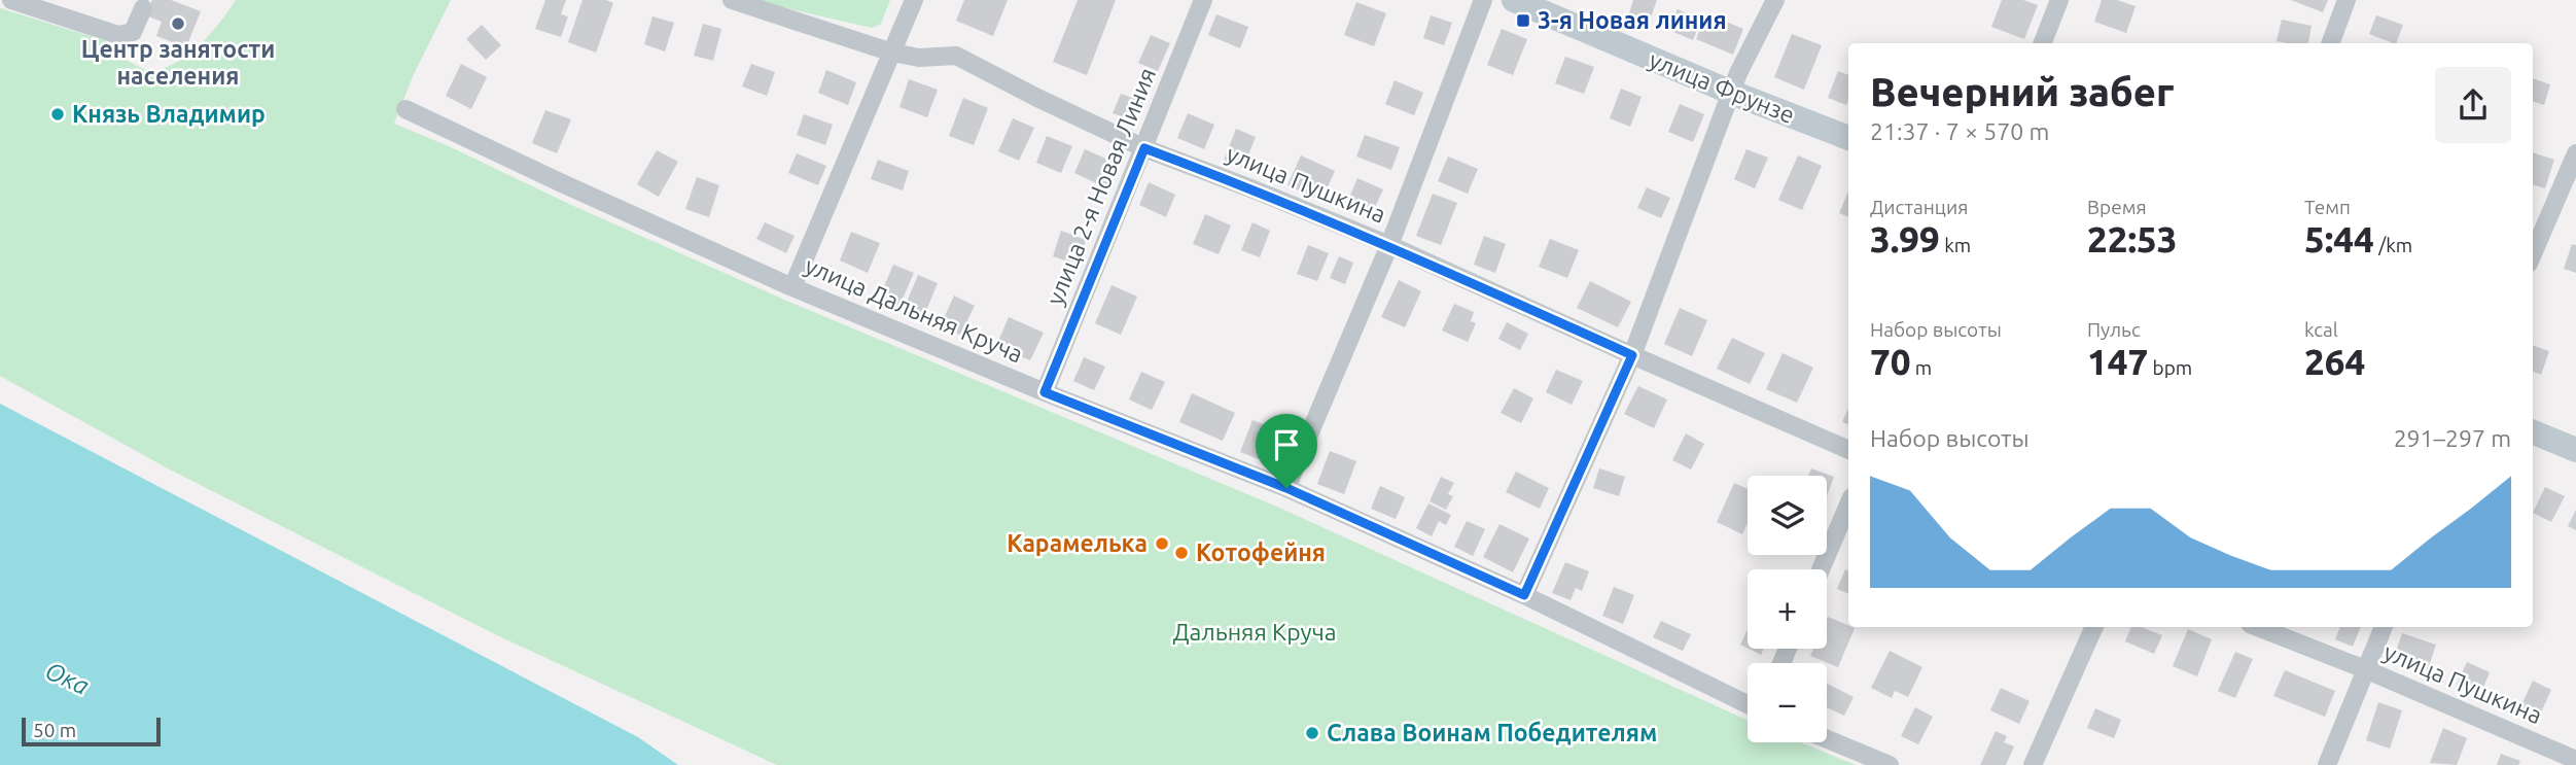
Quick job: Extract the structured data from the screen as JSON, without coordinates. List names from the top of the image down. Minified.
{"streets":{"main road":["улица Фрунзе"],"street":["улица Пушкина","улица 2-я Новая Линия","улица Дальняя Круча"]},"crossings":[["улица Пушкина","улица 2-я Новая Линия"],["улица 2-я Новая Линия","улица Дальняя Круча"]],"water":["Ока"],"parks":["Дальняя Круча"],"places":{"transit":["3-я Новая линия"],"other":["Центр занятости населения","Князь Владимир","Карамелька","Котофейня","Слава Воинам Победителям"]},"scale_bar":"50 m","page":{"heading":["Вечерний забег","21:37 · 7 × 570 m"],"stats":[["Дистанция","3.99 km"],["Время","22:53"],["Темп","5:44 /km"],["Набор высоты","70 m"],["Пульс","147 bpm"],["kcal","264"]],"chart":["Набор высоты","291–297 m"],"map_buttons":["+","−"],"scale":"50 m"}}
